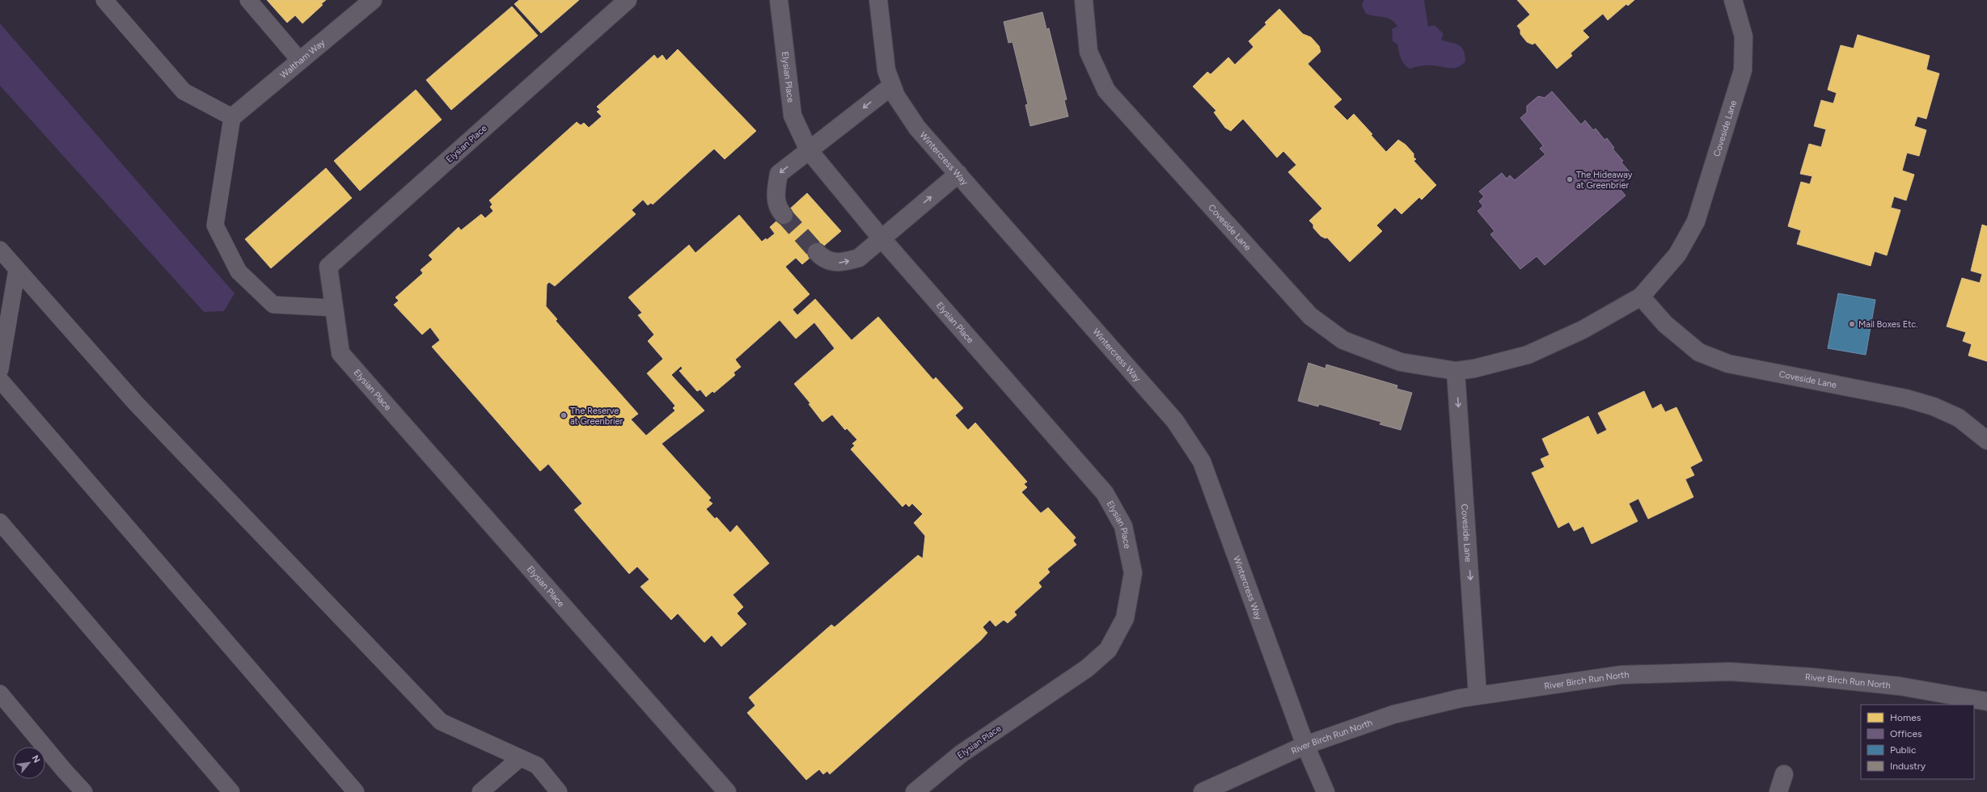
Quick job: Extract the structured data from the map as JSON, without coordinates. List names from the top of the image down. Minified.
{"streets":{"street":["Waltham Way","Elysian Place","Coveside Lane","Wintercress Way","River Birch Run North"]},"crossings":[["Coveside Lane","River Birch Run North"],["Wintercress Way","River Birch Run North"]],"places":["The Hideaway at Greenbrier","Mail Boxes Etc.","The Reserve at Greenbrier"],"legend":["Homes","Offices","Public","Industry"],"north":"top right"}
